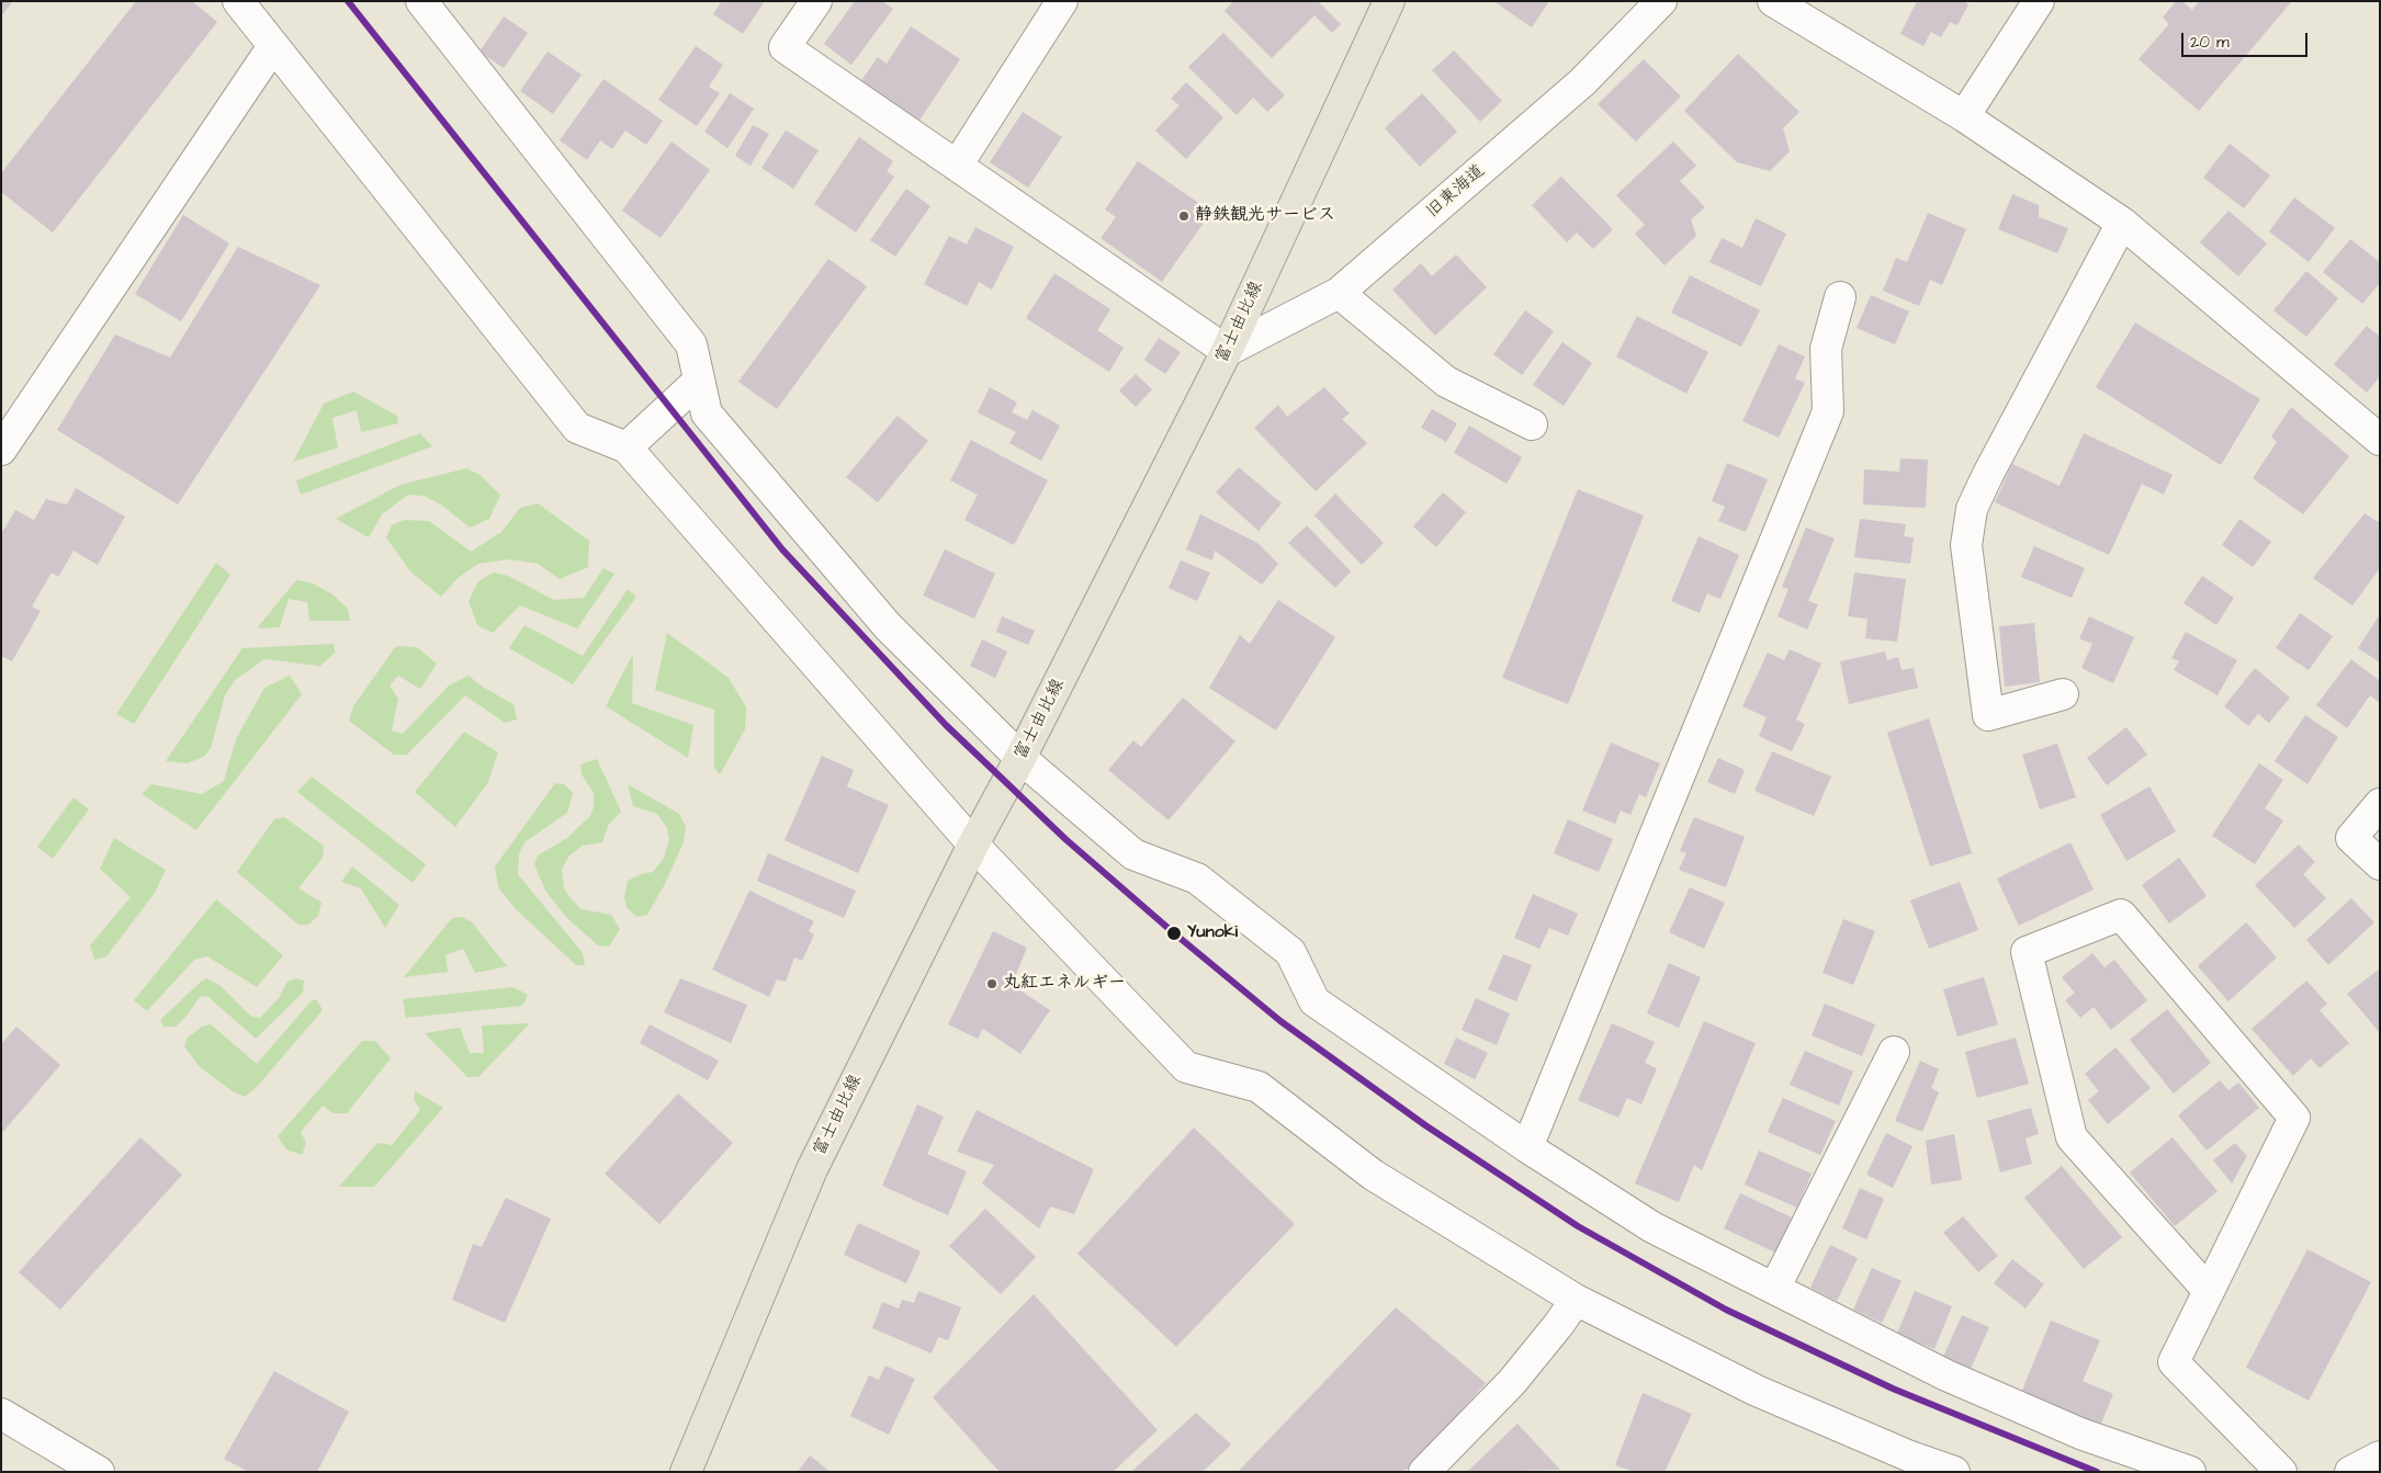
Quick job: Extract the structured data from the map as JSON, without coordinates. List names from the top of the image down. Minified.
{"streets":{"main road":["富士由比線"],"street":["旧東海道"]},"crossings":[["旧東海道","富士由比線"]],"places":["静鉄観光サービス","Yunoki","丸紅エネルギー"],"scale_bar":"20 m"}
